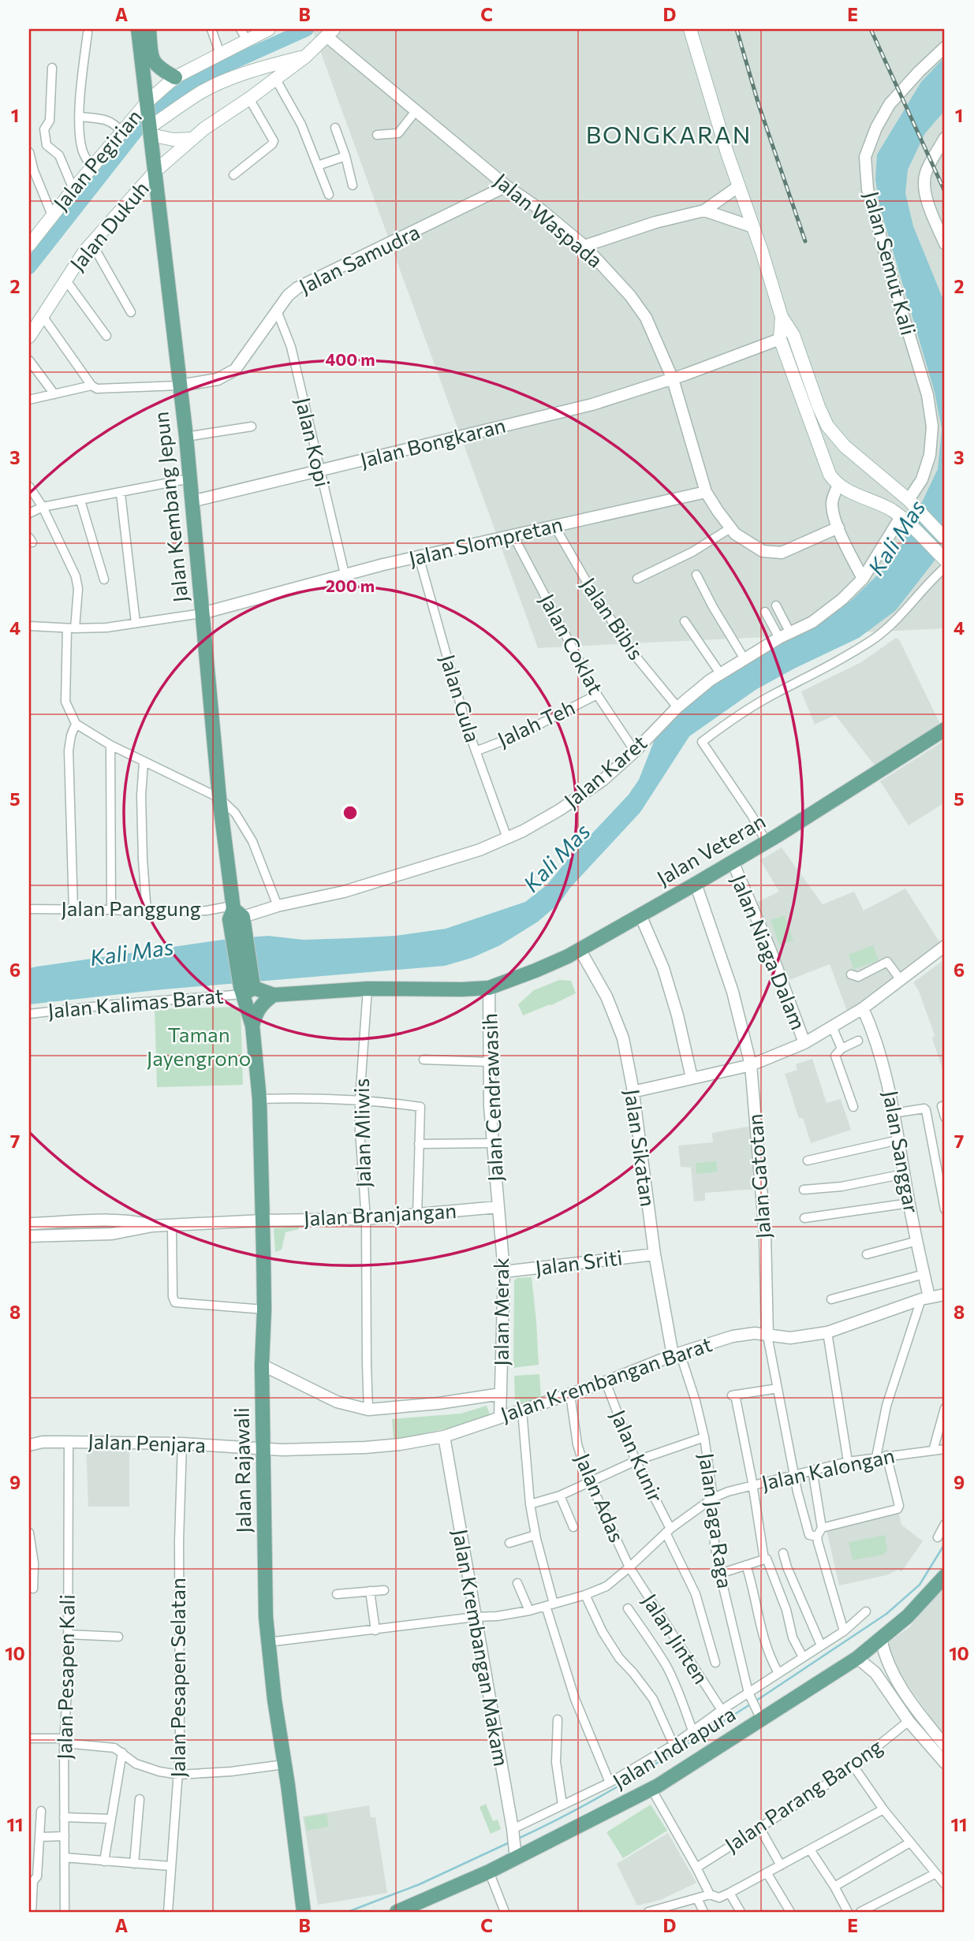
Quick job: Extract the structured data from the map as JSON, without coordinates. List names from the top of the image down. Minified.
{"streets":{"main road":["Jalan Pegirian","Jalan Dukuh","Jalan Kembang Jepun","Jalan Veteran","Jalan Rajawali","Jalan Indrapura"],"street":["Jalan Waspada","Jalan Samudra","Jalan Semut Kali","Jalan Kopi","Jalan Bongkaran","Jalan Slompretan","Jalan Bibis","Jalan Coklat","Jalan Gula","Jalah Teh","Jalan Karet","Jalan Panggung","Jalan Niaga Dalam","Jalan Kalimas Barat","Jalan Cendrawasih","Jalan Mliwis","Jalan Sikatan","Jalan Sanggar","Jalan Gatotan","Jalan Branjangan","Jalan Sriti","Jalan Merak","Jalan Krembangan Barat","Jalan Penjara","Jalan Kunir","Jalan Kalongan","Jalan Adas","Jalan Jaga Raga","Jalan Jinten","Jalan Krembangan Makam","Jalan Pesapen Kali","Jalan Pesapen Selatan","Jalan Parang Barong"]},"crossings":[["Jalan Pegirian","Jalan Kembang Jepun"],["Jalan Waspada","Jalan Dukuh"],["Jalan Waspada","Jalan Samudra"],["Jalan Waspada","Jalan Bongkaran"],["Jalan Waspada","Jalan Slompretan"],["Jalan Dukuh","Jalan Kembang Jepun"],["Jalan Samudra","Jalan Kopi"],["Jalan Samudra","Jalan Kembang Jepun"],["Jalan Kopi","Jalan Bongkaran"],["Jalan Kopi","Jalan Slompretan"],["Jalan Bongkaran","Jalan Kembang Jepun"],["Jalan Kembang Jepun","Jalan Slompretan"],["Jalan Kembang Jepun","Jalan Karet"],["Jalan Kembang Jepun","Jalan Panggung"],["Jalan Kembang Jepun","Jalan Kalimas Barat"],["Jalan Kembang Jepun","Jalan Rajawali"],["Jalan Slompretan","Jalan Bibis"],["Jalan Slompretan","Jalan Coklat"],["Jalan Slompretan","Jalan Gula"],["Jalan Bibis","Jalan Karet"],["Jalan Coklat","Jalah Teh"],["Jalan Coklat","Jalan Karet"],["Jalan Gula","Jalah Teh"],["Jalan Gula","Jalan Karet"],["Jalan Karet","Jalan Panggung"],["Jalan Veteran","Jalan Niaga Dalam"],["Jalan Veteran","Jalan Cendrawasih"],["Jalan Veteran","Jalan Mliwis"],["Jalan Veteran","Jalan Sikatan"],["Jalan Veteran","Jalan Gatotan"],["Jalan Kalimas Barat","Jalan Rajawali"],["Jalan Cendrawasih","Jalan Branjangan"],["Jalan Cendrawasih","Jalan Merak"],["Jalan Mliwis","Jalan Branjangan"],["Jalan Sikatan","Jalan Sriti"],["Jalan Sikatan","Jalan Krembangan Barat"],["Jalan Sikatan","Jalan Jaga Raga"],["Jalan Sanggar","Jalan Krembangan Barat"],["Jalan Gatotan","Jalan Krembangan Barat"],["Jalan Gatotan","Jalan Kalongan"],["Jalan Branjangan","Jalan Merak"],["Jalan Branjangan","Jalan Rajawali"],["Jalan Sriti","Jalan Merak"],["Jalan Merak","Jalan Krembangan Barat"],["Jalan Krembangan Barat","Jalan Penjara"],["Jalan Krembangan Barat","Jalan Kunir"],["Jalan Krembangan Barat","Jalan Rajawali"],["Jalan Krembangan Barat","Jalan Adas"],["Jalan Krembangan Barat","Jalan Jaga Raga"],["Jalan Krembangan Barat","Jalan Krembangan Makam"],["Jalan Penjara","Jalan Rajawali"],["Jalan Penjara","Jalan Pesapen Kali"],["Jalan Penjara","Jalan Pesapen Selatan"],["Jalan Kunir","Jalan Kalongan"],["Jalan Kalongan","Jalan Rajawali"],["Jalan Kalongan","Jalan Adas"],["Jalan Kalongan","Jalan Jaga Raga"],["Jalan Kalongan","Jalan Jinten"],["Jalan Kalongan","Jalan Krembangan Makam"],["Jalan Adas","Jalan Jinten"],["Jalan Jaga Raga","Jalan Indrapura"],["Jalan Krembangan Makam","Jalan Indrapura"]],"districts":["BONGKARAN"],"water":["Kali Mas"],"parks":["Taman Jayengrono"],"grid":{"columns":["A","B","C","D","E"],"rows":["1","2","3","4","5","6","7","8","9","10","11"]},"rings":["400 m","200 m"]}
